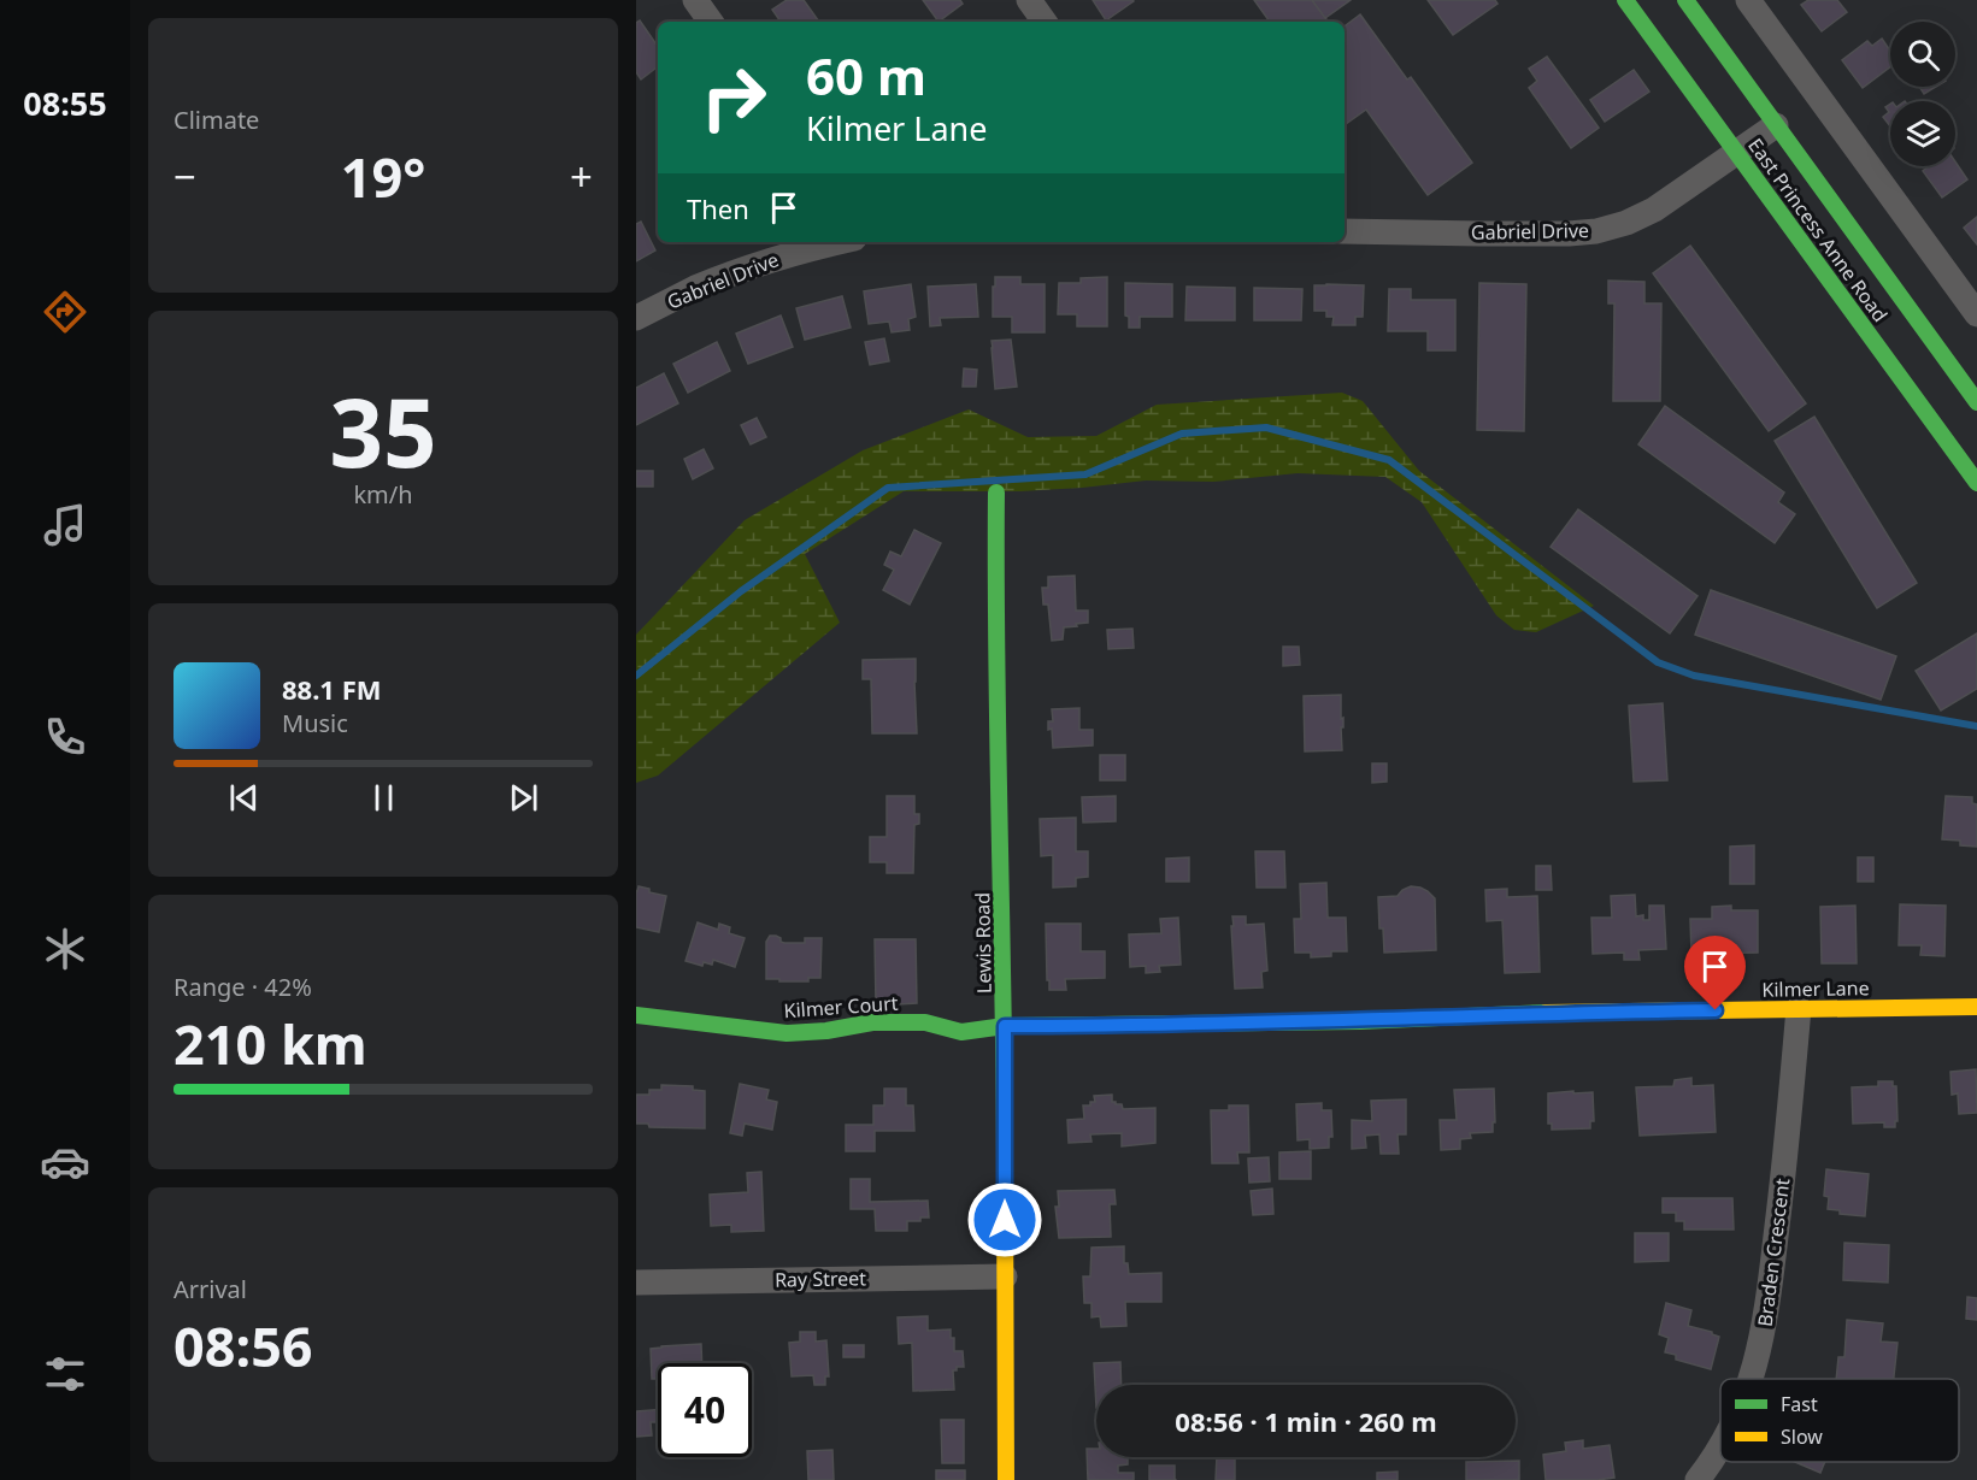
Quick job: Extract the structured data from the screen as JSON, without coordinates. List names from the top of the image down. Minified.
{"streets":{"street":["East Princess Anne Road","Gabriel Drive","Lewis Road","Kilmer Lane","Kilmer Court","Braden Crescent","Ray Street"]},"crossings":[["East Princess Anne Road","Gabriel Drive"],["Lewis Road","Kilmer Lane"],["Lewis Road","Kilmer Court"],["Lewis Road","Ray Street"],["Kilmer Lane","Kilmer Court"],["Kilmer Lane","Braden Crescent"]],"legend":["Fast","Slow"],"page":{"tabs":"08:55","tile":["Climate",["35","km/h"],["Range · 42%","210 km"],["Arrival","08:56"]],"turn":["60 m","Kilmer Lane"],"heat":["−","19°","+"],"then":"Then","song":["88.1 FM","Music"],"limit":"40","trip":"08:56 · 1 min · 260 m"}}
